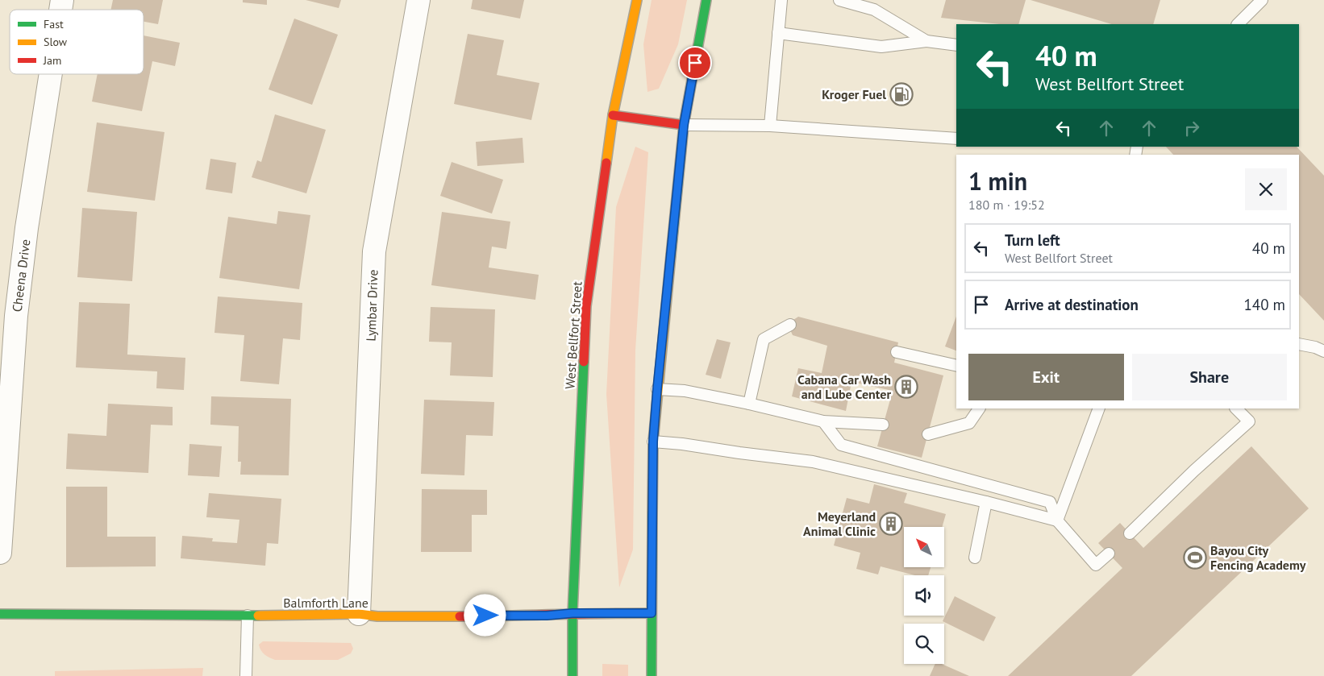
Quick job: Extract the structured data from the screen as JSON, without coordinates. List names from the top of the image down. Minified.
{"streets":{"main road":["West Bellfort Street","Balmforth Lane"],"street":["Cheena Drive","Lymbar Drive"]},"crossings":[["Lymbar Drive","Balmforth Lane"],["West Bellfort Street","Balmforth Lane"]],"places":{"fuel station":["Kroger Fuel"],"building":["Cabana Car Wash and Lube Center","Meyerland Animal Clinic"],"sports":["Bayou City Fencing Academy"]},"legend":["Fast","Slow","Jam"],"north":"top left","page":{"turn":["40 m","West Bellfort Street"],"heading":["1 min","180 m · 19:52"],"list":[{"name":"Turn left","note":"West Bellfort Street","value":"40 m"},{"name":"Arrive at destination","value":"140 m"}],"buttons":["Exit","Share"]}}
